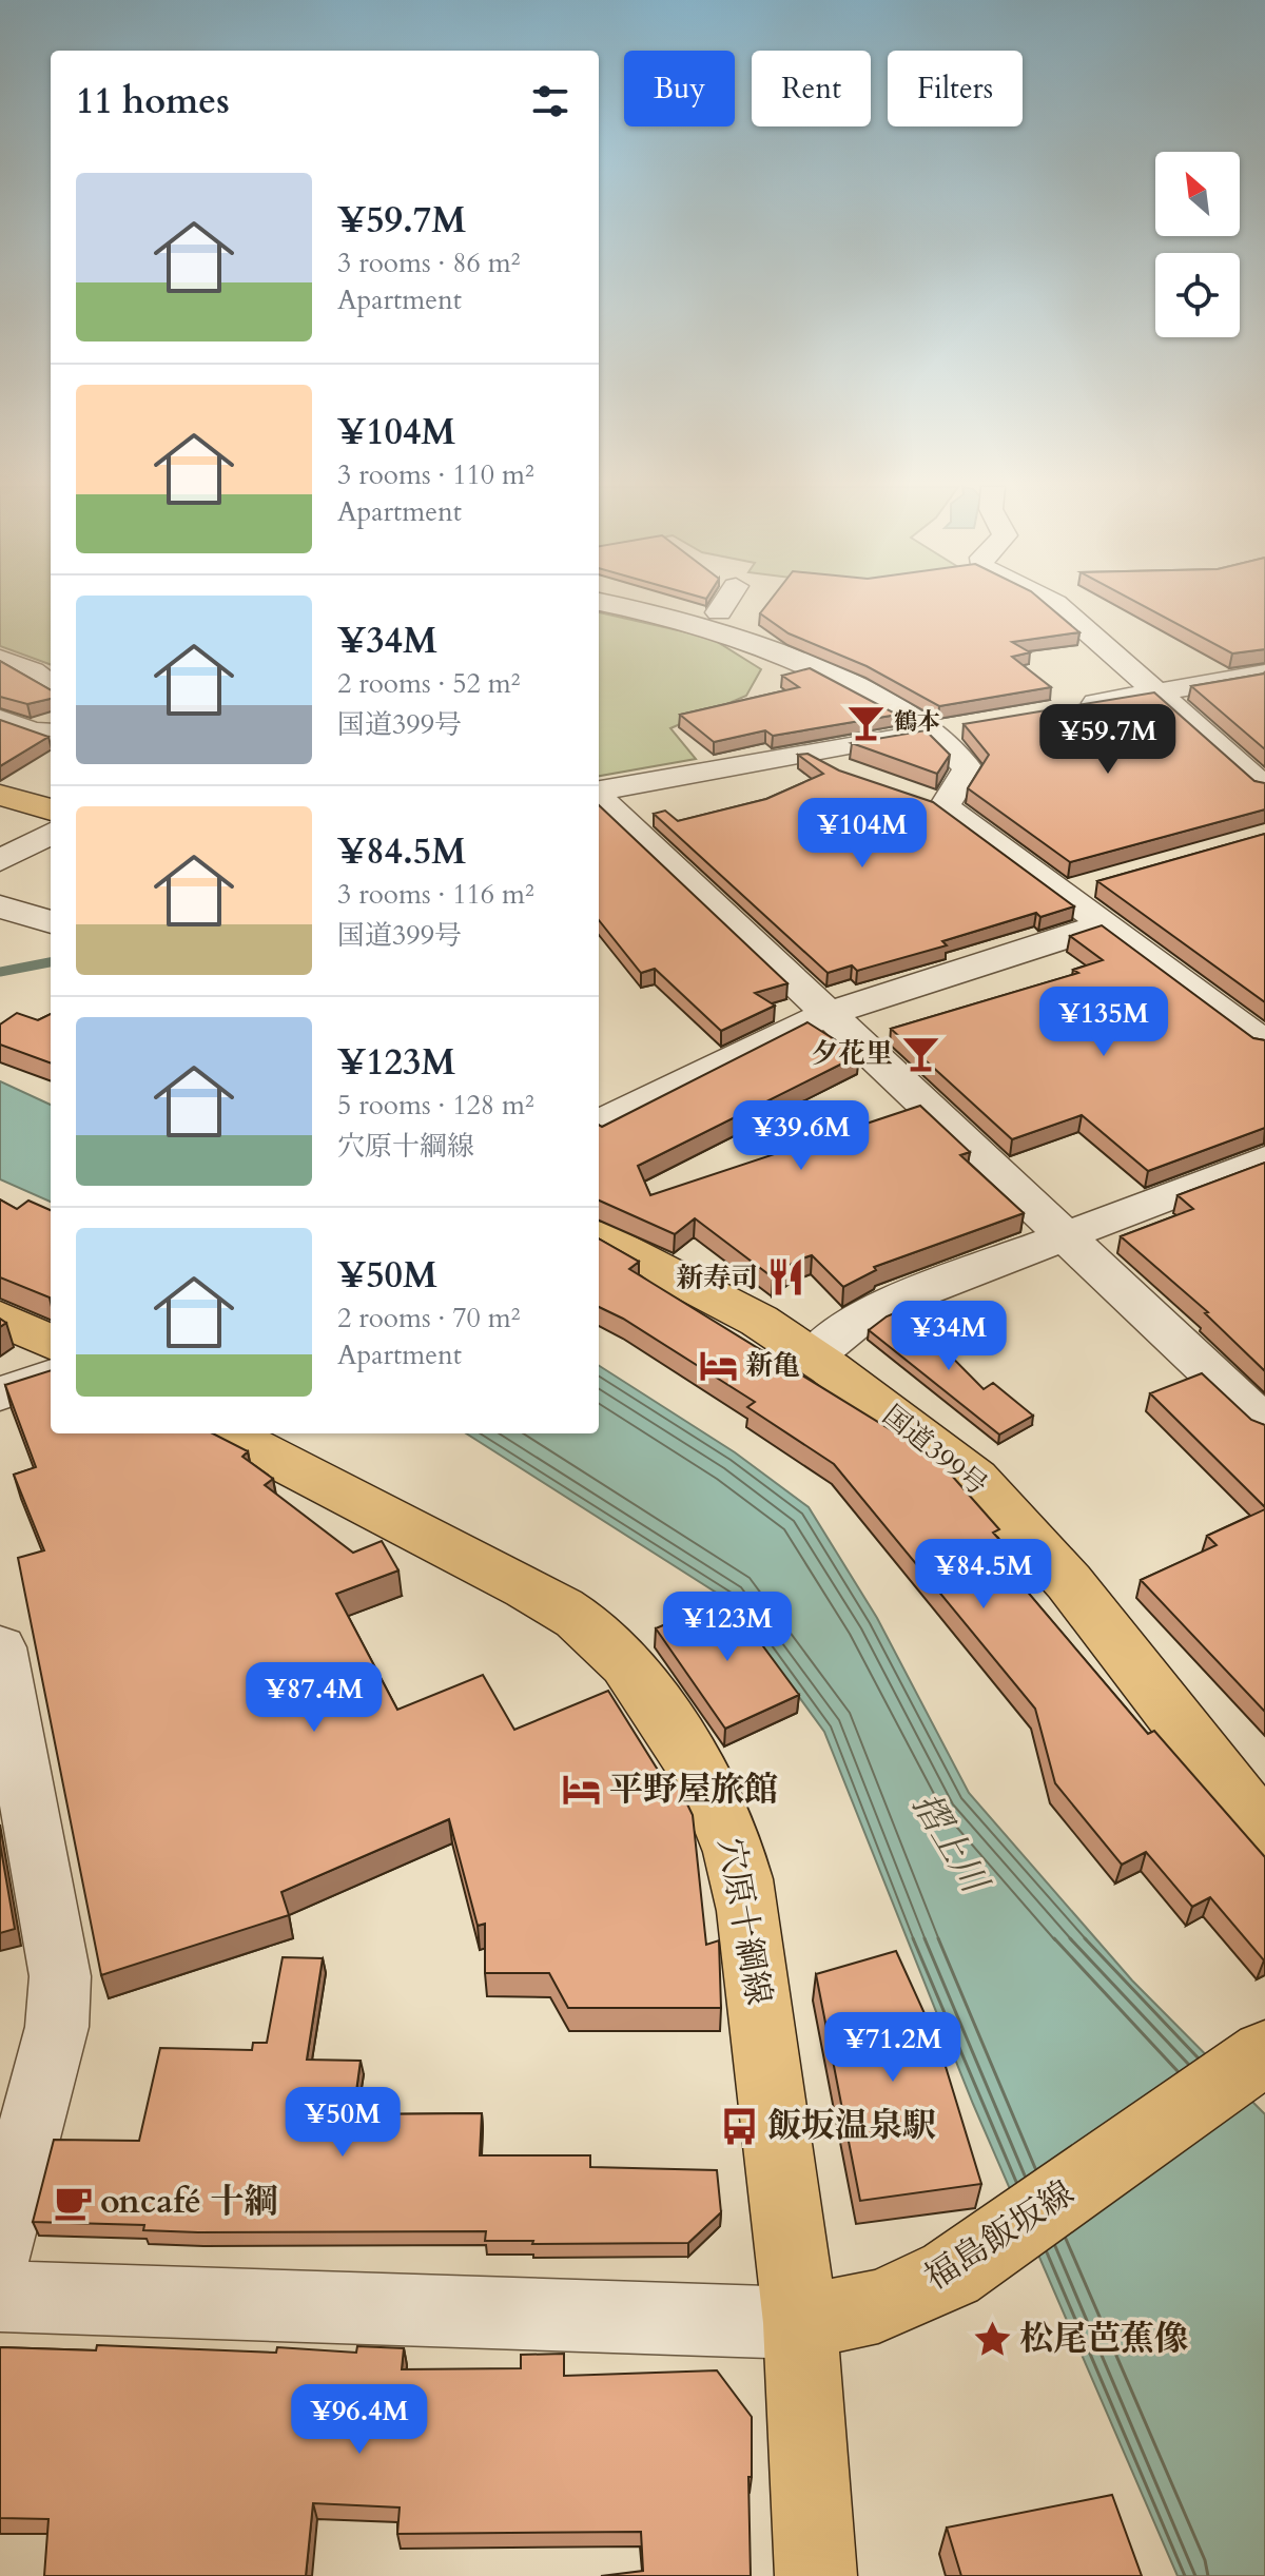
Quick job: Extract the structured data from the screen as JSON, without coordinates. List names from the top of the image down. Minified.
{"streets":{"main road":["国道399号","穴原十綱線","福島飯坂線"]},"crossings":[["穴原十綱線","福島飯坂線"]],"water":["摺上川"],"places":{"bar":["鶴本","夕花里"],"restaurant":["新寿司"],"hotel":["新亀","平野屋旅館"],"bus stop":["飯坂温泉駅"],"cafe":["oncafé 十綱"],"place":["松尾芭蕉像"]},"north":"top left","page":{"chip":["Buy","Rent","Filters"],"heading":"11 homes","list":[{"name":"¥59.7M","note":"3 rooms · 86 m² · Apartment"},{"name":"¥104M","note":"3 rooms · 110 m² · Apartment"},{"name":"¥34M","note":"2 rooms · 52 m² · 国道399号"},{"name":"¥84.5M","note":"3 rooms · 116 m² · 国道399号"},{"name":"¥123M","note":"5 rooms · 128 m² · 穴原十綱線"},{"name":"¥50M","note":"2 rooms · 70 m² · Apartment"}],"price":["¥59.7M","¥104M","¥135M","¥39.6M","¥34M","¥84.5M","¥123M","¥87.4M","¥71.2M","¥50M","¥96.4M"]}}
